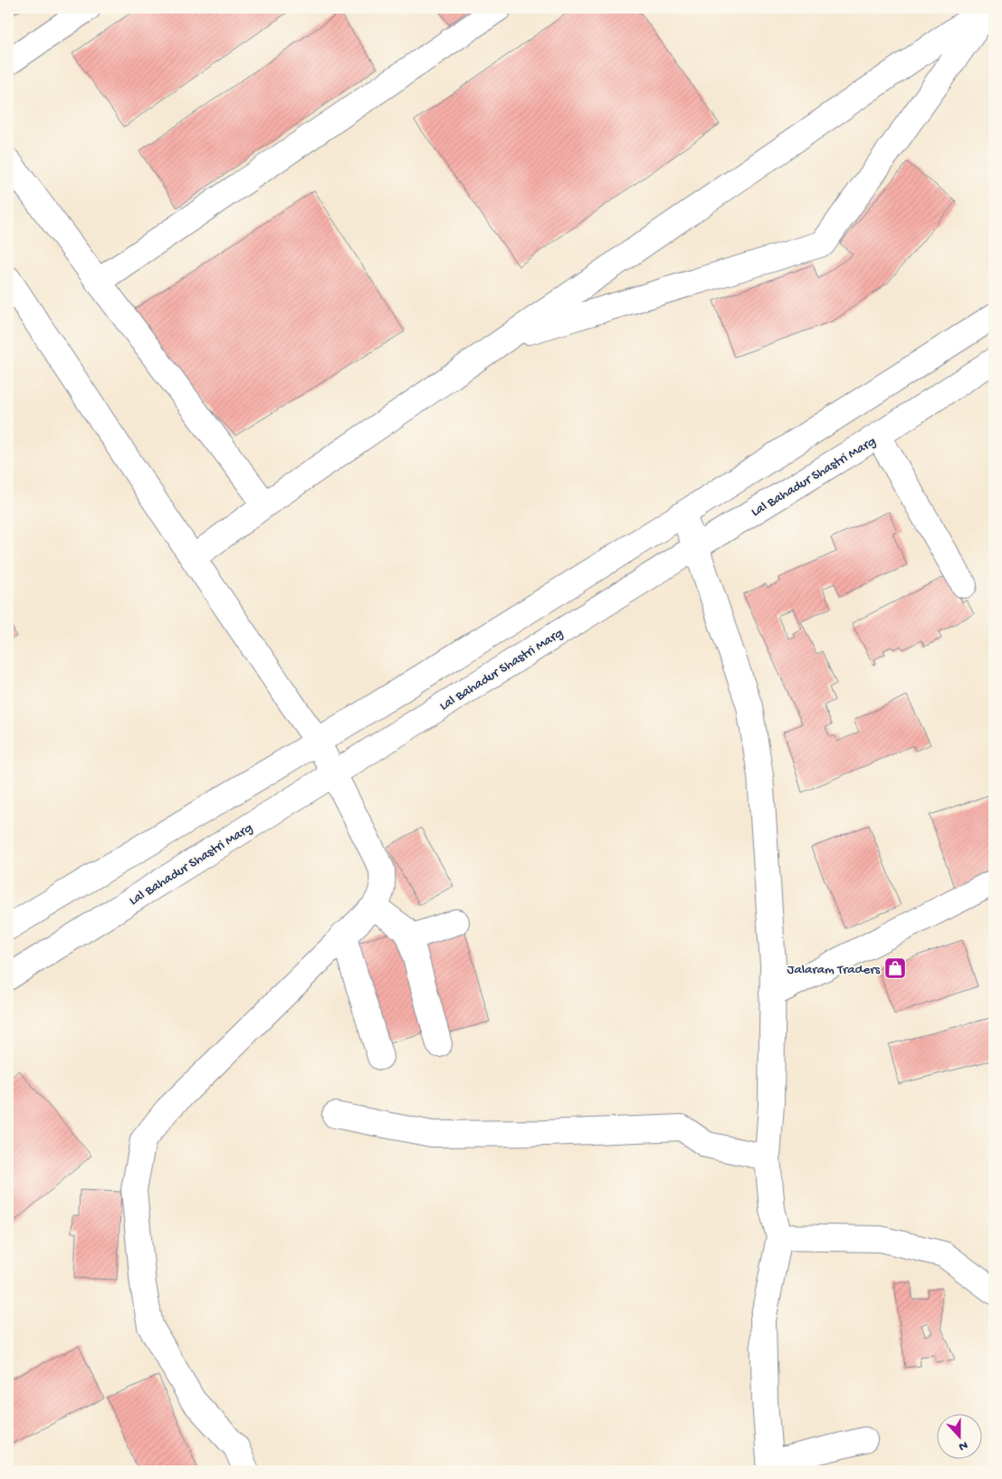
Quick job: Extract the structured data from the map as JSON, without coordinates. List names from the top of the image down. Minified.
{"streets":{"street":["Lal Bahadur Shastri Marg"]},"places":{"shop":["Jalaram Traders"]},"north":"bottom"}
